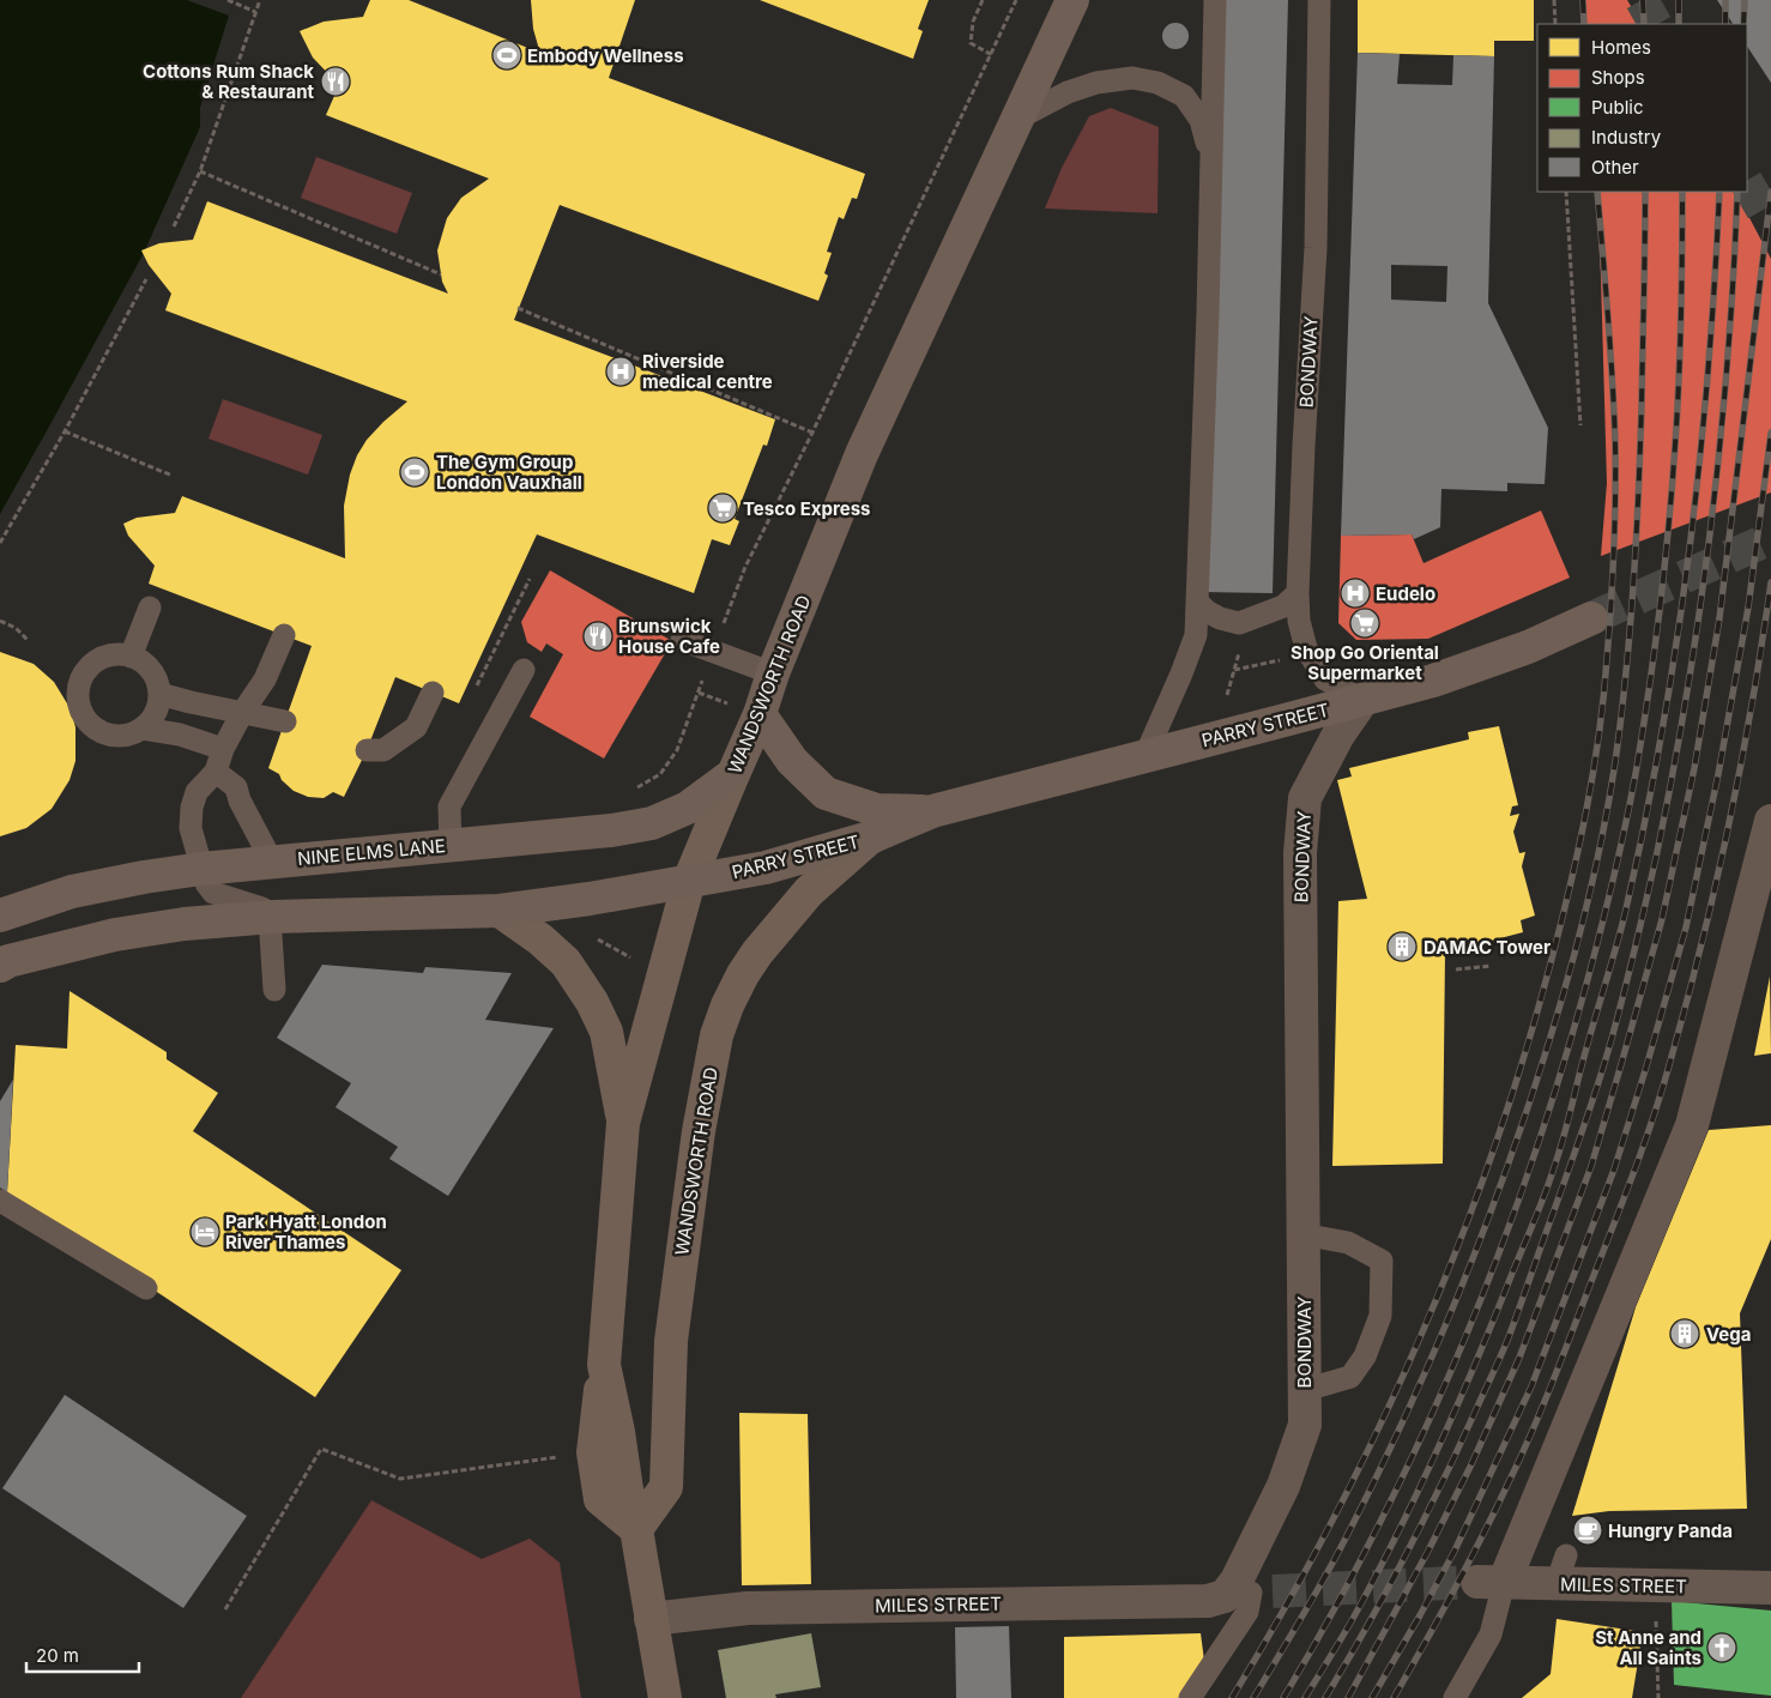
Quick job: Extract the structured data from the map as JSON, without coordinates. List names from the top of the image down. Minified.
{"streets":{"highway":["WANDSWORTH ROAD","PARRY STREET","NINE ELMS LANE"],"street":["BONDWAY","MILES STREET"]},"crossings":[["BONDWAY","PARRY STREET"],["BONDWAY","MILES STREET"],["WANDSWORTH ROAD","PARRY STREET"],["WANDSWORTH ROAD","NINE ELMS LANE"]],"places":{"sports":["Embody Wellness","The Gym Group London Vauxhall"],"restaurant":["Cottons Rum Shack & Restaurant","Brunswick House Cafe"],"hospital":["Riverside medical centre","Eudelo"],"supermarket":["Tesco Express","Shop Go Oriental Supermarket"],"building":["DAMAC Tower","Vega"],"hotel":["Park Hyatt London River Thames"],"cafe":["Hungry Panda"],"church":["St Anne and All Saints"]},"legend":["Homes","Shops","Public","Industry","Other"],"scale_bar":"20 m"}
